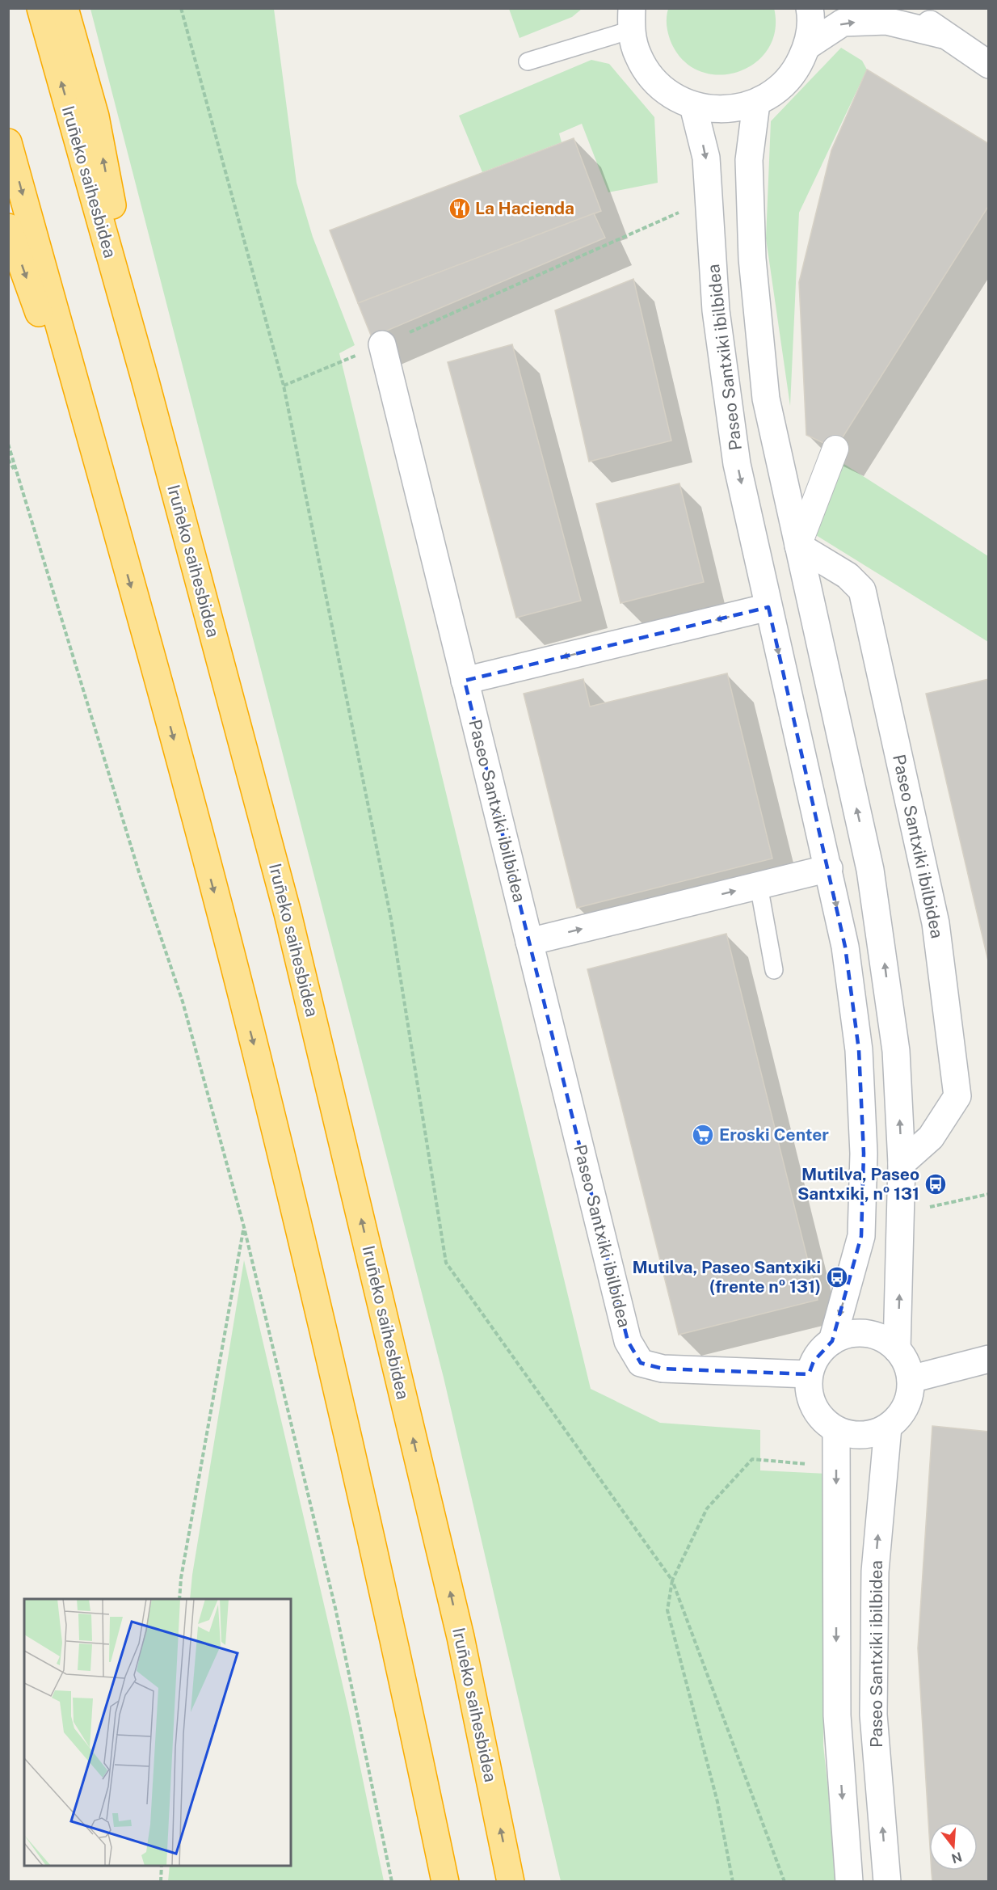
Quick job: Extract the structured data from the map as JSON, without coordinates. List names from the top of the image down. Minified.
{"streets":{"highway":["Iruñeko saihesbidea"],"street":["Paseo Santxiki ibilbidea"]},"places":{"restaurant":["La Hacienda"],"supermarket":["Eroski Center"],"bus stop":["Mutilva, Paseo Santxiki, nº 131","Mutilva, Paseo Santxiki (frente nº 131)"]},"north":"bottom"}
